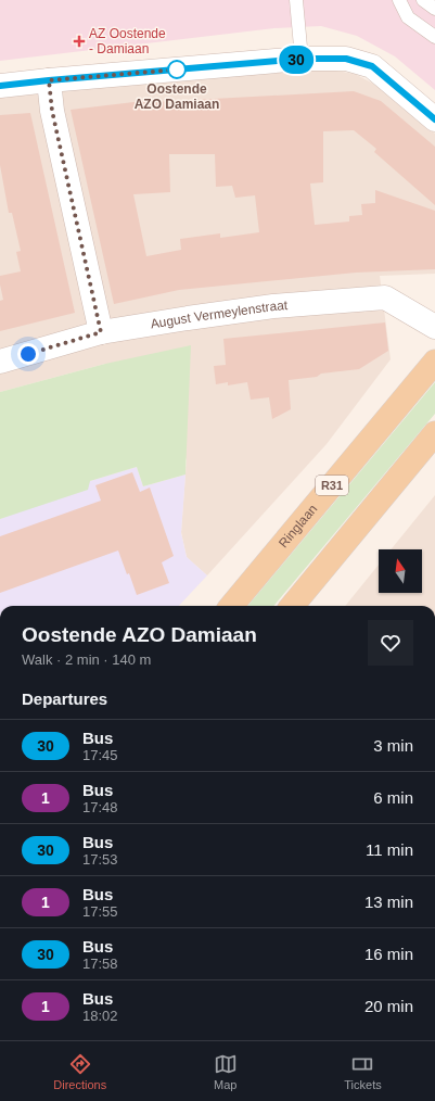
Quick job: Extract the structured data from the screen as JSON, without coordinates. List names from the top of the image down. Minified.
{"streets":{"main road":["R31","Ringlaan"],"street":["August Vermeylenstraat"]},"places":{"health":["AZ Oostende - Damiaan"],"other":["Oostende AZO Damiaan"]},"lines":["bus line 30"],"north":"top","page":{"on_map":"30","heading":[["Oostende AZO Damiaan","Walk · 2 min · 140 m"],"Departures"],"list":[{"mark":"30","name":"Bus","note":"17:45","value":"3 min"},{"mark":"1","name":"Bus","note":"17:48","value":"6 min"},{"mark":"30","name":"Bus","note":"17:53","value":"11 min"},{"mark":"1","name":"Bus","note":"17:55","value":"13 min"},{"mark":"30","name":"Bus","note":"17:58","value":"16 min"},{"mark":"1","name":"Bus","note":"18:02","value":"20 min"}],"tabs":["Directions","Map","Tickets"]}}
